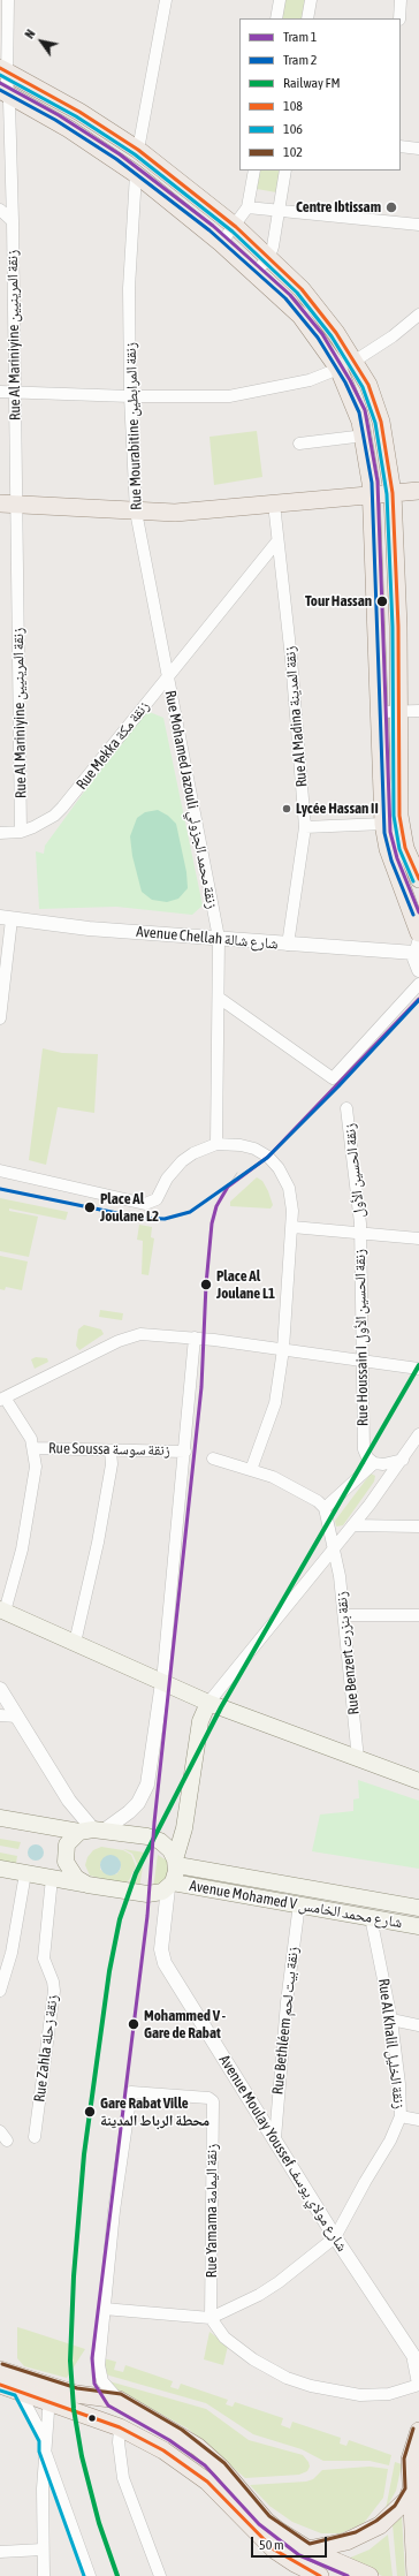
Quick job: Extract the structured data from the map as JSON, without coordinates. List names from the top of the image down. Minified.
{"streets":{"main road":["Avenue Mohamed V شارع محمد الخامس"],"street":["Rue Al Mariniyine زنقة المرينيين","Rue Mourabitine زنقة المرابطين","Rue Al Madina زنقة المدينة","Rue Mekka زنقة مكة","Rue Mohamed Jazouli زنقة محمد الجزولي","Avenue Chellah شارع شالة","زنقة الحسين الأول","Rue Houssain I زنقة الحسين الأول","Rue Soussa زنقة سوسة","Rue Benzert زنقة بنزرت","Rue Bethléem زنقة بيت لحم","Rue Al Khalil زنقة الخليل","Rue Zahla زنقة زحلة","Avenue Moulay Youssef شارع مولاي يوسف","Rue Yamama زنقة اليمامة"]},"crossings":[["Rue Al Mariniyine زنقة المرينيين","Rue Mekka زنقة مكة"],["Rue Mourabitine زنقة المرابطين","Rue Mekka زنقة مكة"],["Rue Mourabitine زنقة المرابطين","Rue Mohamed Jazouli زنقة محمد الجزولي"],["Rue Al Madina زنقة المدينة","Rue Mekka زنقة مكة"],["Rue Al Madina زنقة المدينة","Avenue Chellah شارع شالة"],["Rue Mekka زنقة مكة","Rue Mohamed Jazouli زنقة محمد الجزولي"],["Rue Mohamed Jazouli زنقة محمد الجزولي","Avenue Chellah شارع شالة"],["زنقة الحسين الأول","Rue Houssain I زنقة الحسين الأول"],["Avenue Mohamed V شارع محمد الخامس","Rue Bethléem زنقة بيت لحم"],["Avenue Mohamed V شارع محمد الخامس","Rue Al Khalil زنقة الخليل"],["Avenue Mohamed V شارع محمد الخامس","Avenue Moulay Youssef شارع مولاي يوسف"],["Rue Bethléem زنقة بيت لحم","Avenue Moulay Youssef شارع مولاي يوسف"],["Rue Al Khalil زنقة الخليل","Avenue Moulay Youssef شارع مولاي يوسف"]],"places":["Centre Ibtissam","Tour Hassan","Lycée Hassan II","Place Al Joulane L2","Place Al Joulane L1","Mohammed V - Gare de Rabat","Gare Rabat Ville محطة الرباط المدينة"],"lines":["transit line 108","transit line 106","tram line 1","tram line 2","rail line FM","transit line 102"],"legend":["Tram 1","Tram 2","Railway FM","108","106","102"],"scale_bar":"50 m","north":"top left"}
